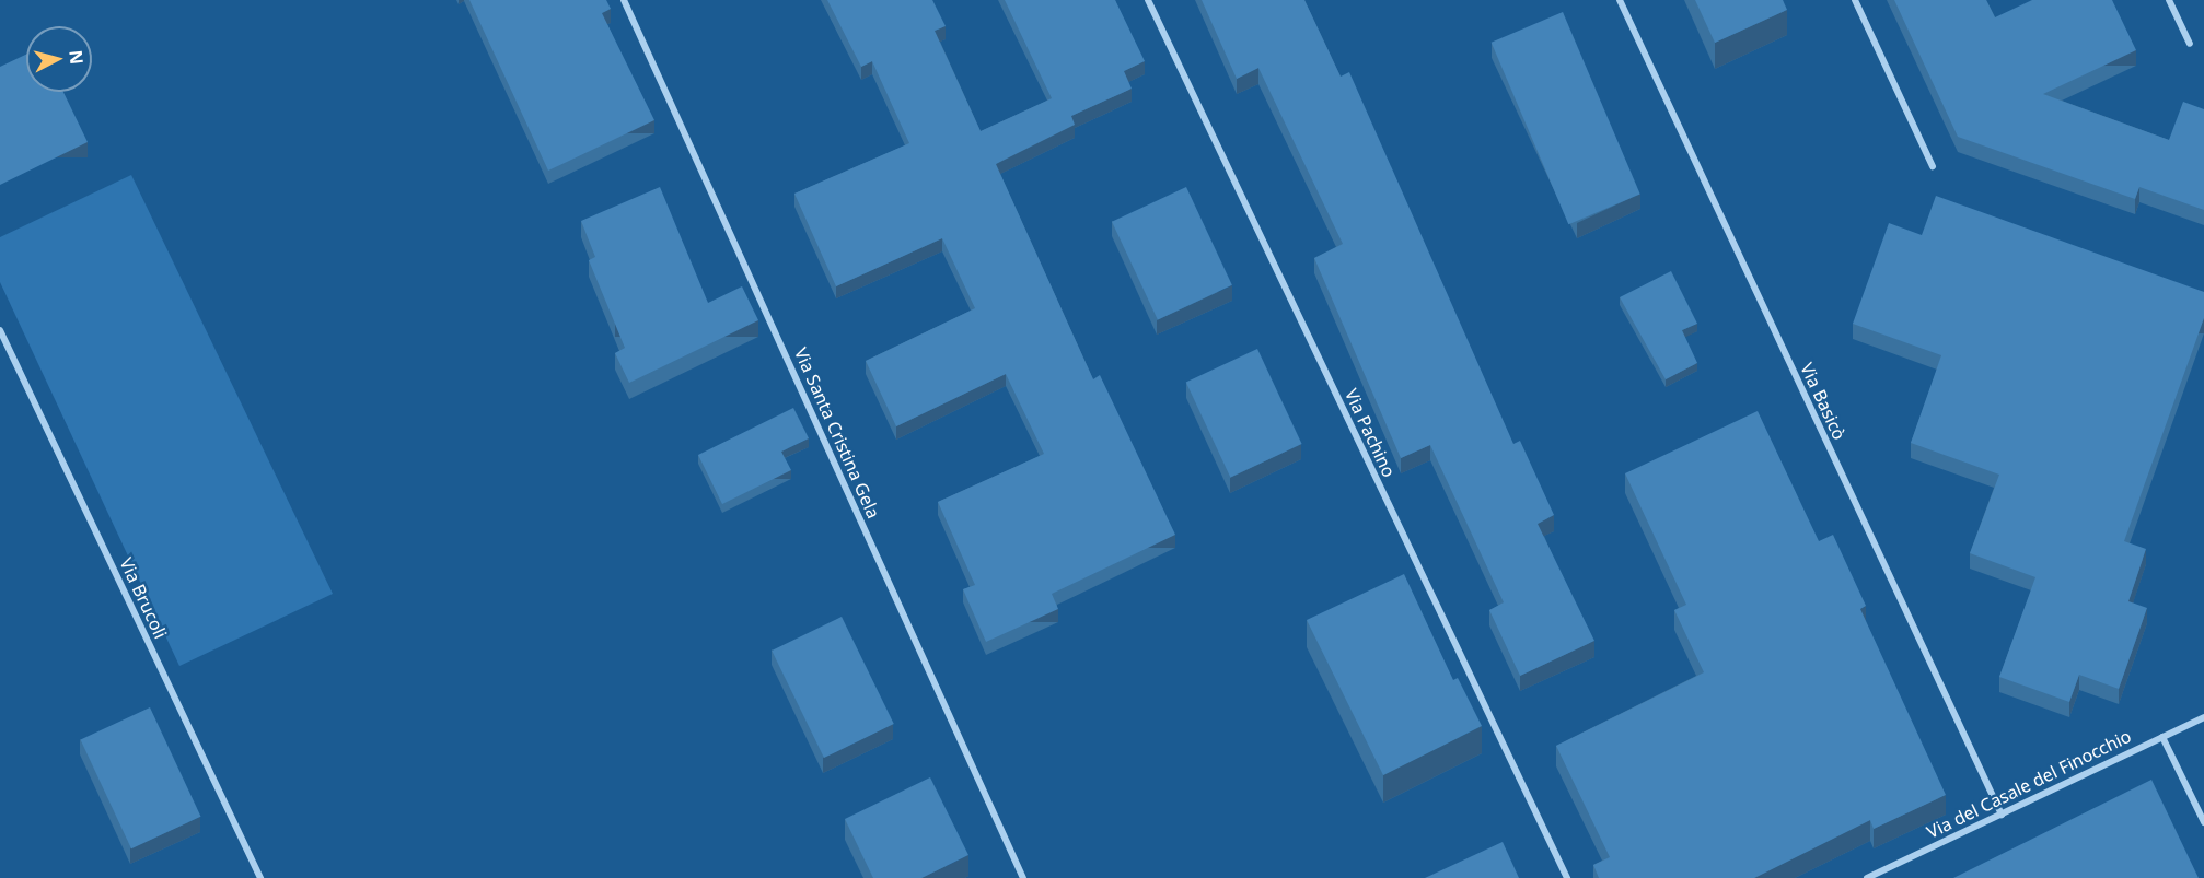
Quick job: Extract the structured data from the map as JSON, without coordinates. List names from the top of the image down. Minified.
{"streets":{"street":["Via Basicò","Via Santa Cristina Gela","Via Pachino","Via Brucoli","Via del Casale del Finocchio"]},"crossings":[["Via Basicò","Via del Casale del Finocchio"]],"north":"right"}
